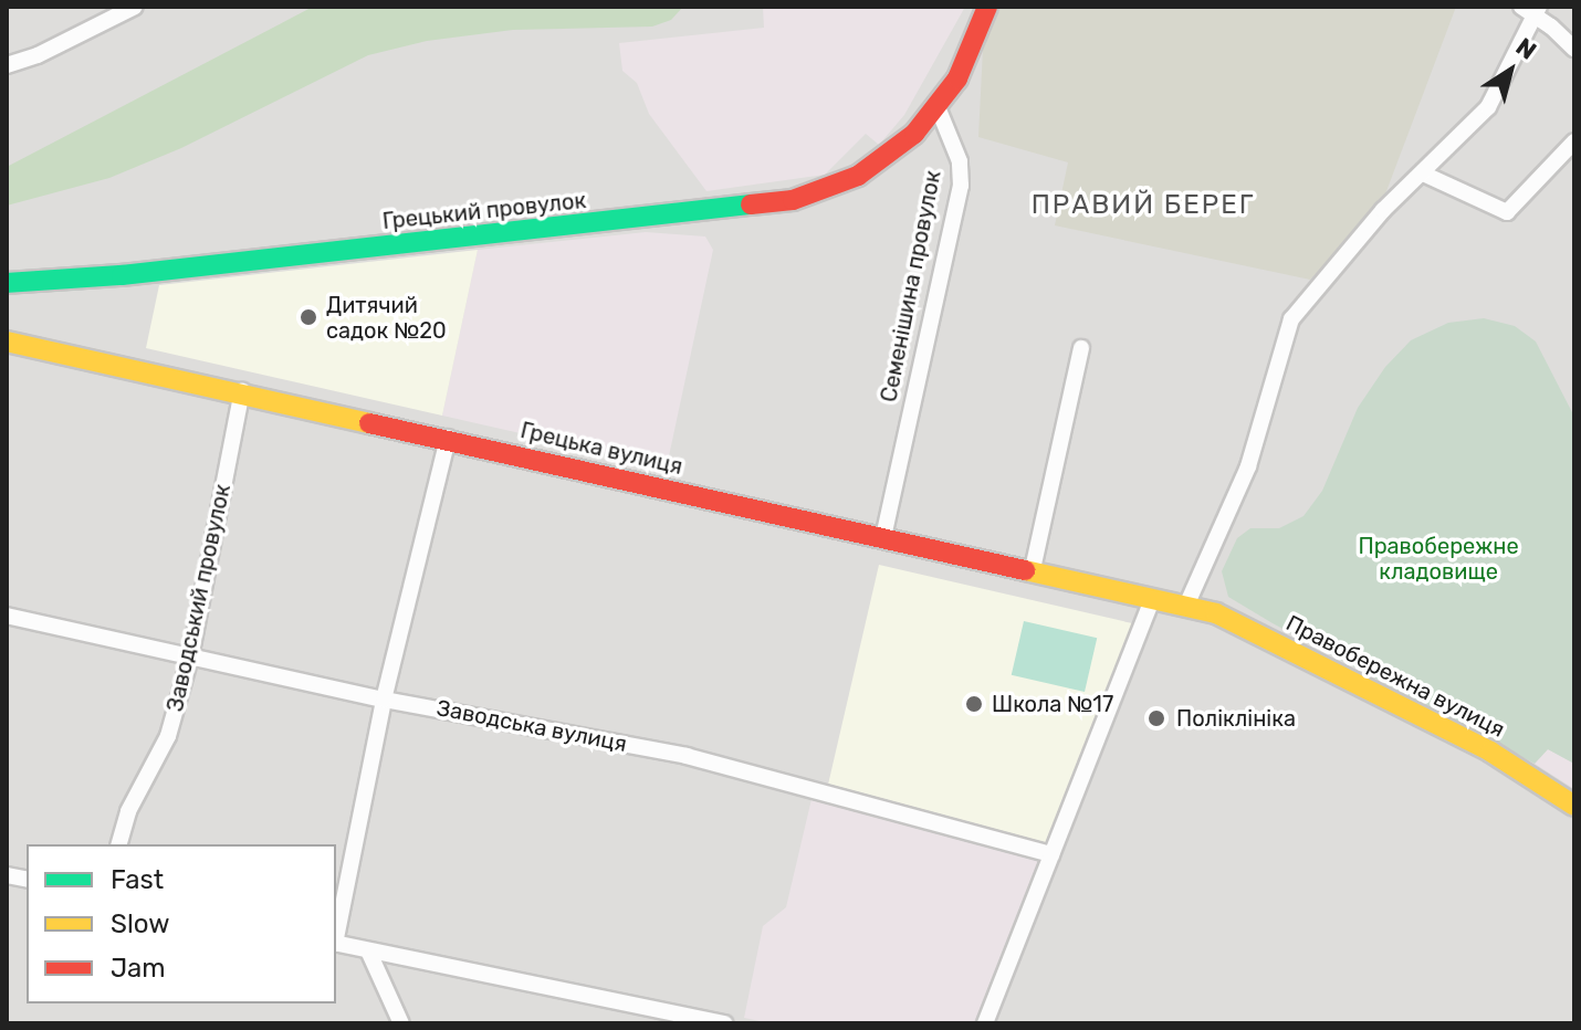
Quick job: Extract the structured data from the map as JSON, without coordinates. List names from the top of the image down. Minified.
{"streets":{"street":["Грецький провулок","Семенішина провулок","Грецька вулиця","Заводський провулок","Правобережна вулиця","Заводська вулиця"]},"crossings":[["Грецький провулок","Семенішина провулок"],["Семенішина провулок","Грецька вулиця"],["Грецька вулиця","Заводський провулок"],["Грецька вулиця","Правобережна вулиця"],["Заводський провулок","Заводська вулиця"]],"districts":["ПРАВИЙ БЕРЕГ"],"parks":["Правобережне кладовище"],"places":["Дитячий садок №20","Школа №17","Поліклініка"],"legend":["Fast","Slow","Jam"],"north":"top right"}
